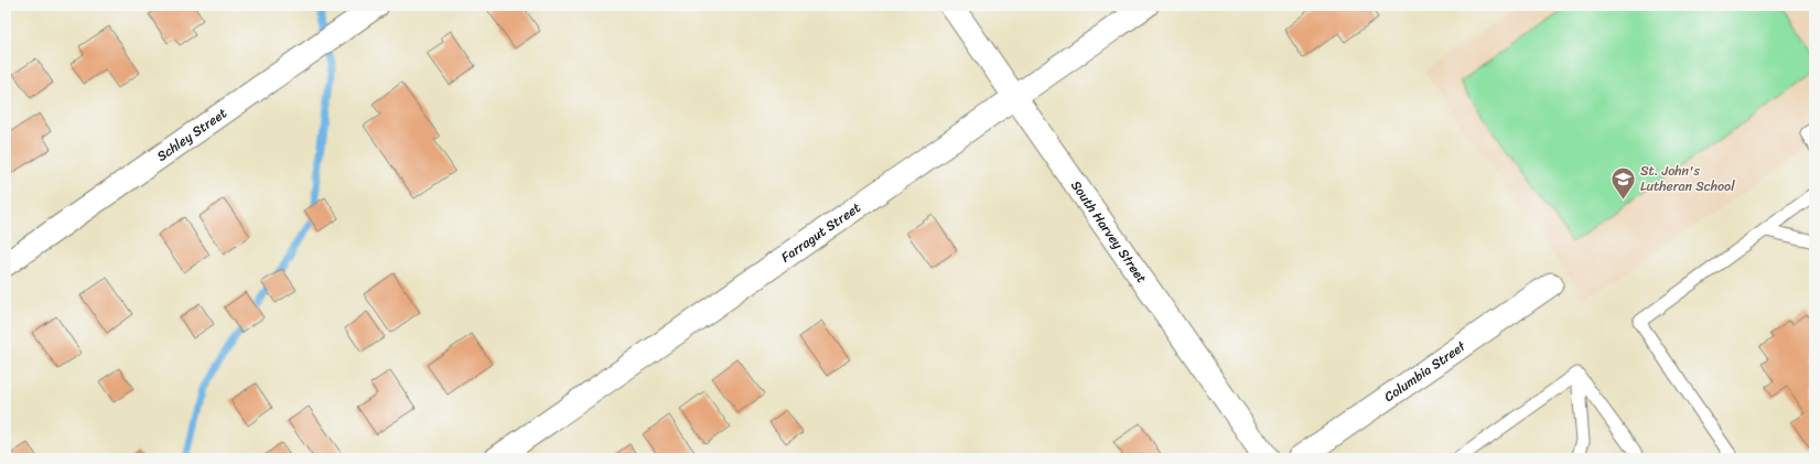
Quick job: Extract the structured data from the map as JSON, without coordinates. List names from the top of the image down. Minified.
{"streets":{"street":["Schley Street","Farragut Street","South Harvey Street","Columbia Street"]},"crossings":[["Farragut Street","South Harvey Street"]],"places":{"school or university":["St. John's Lutheran School"]}}
